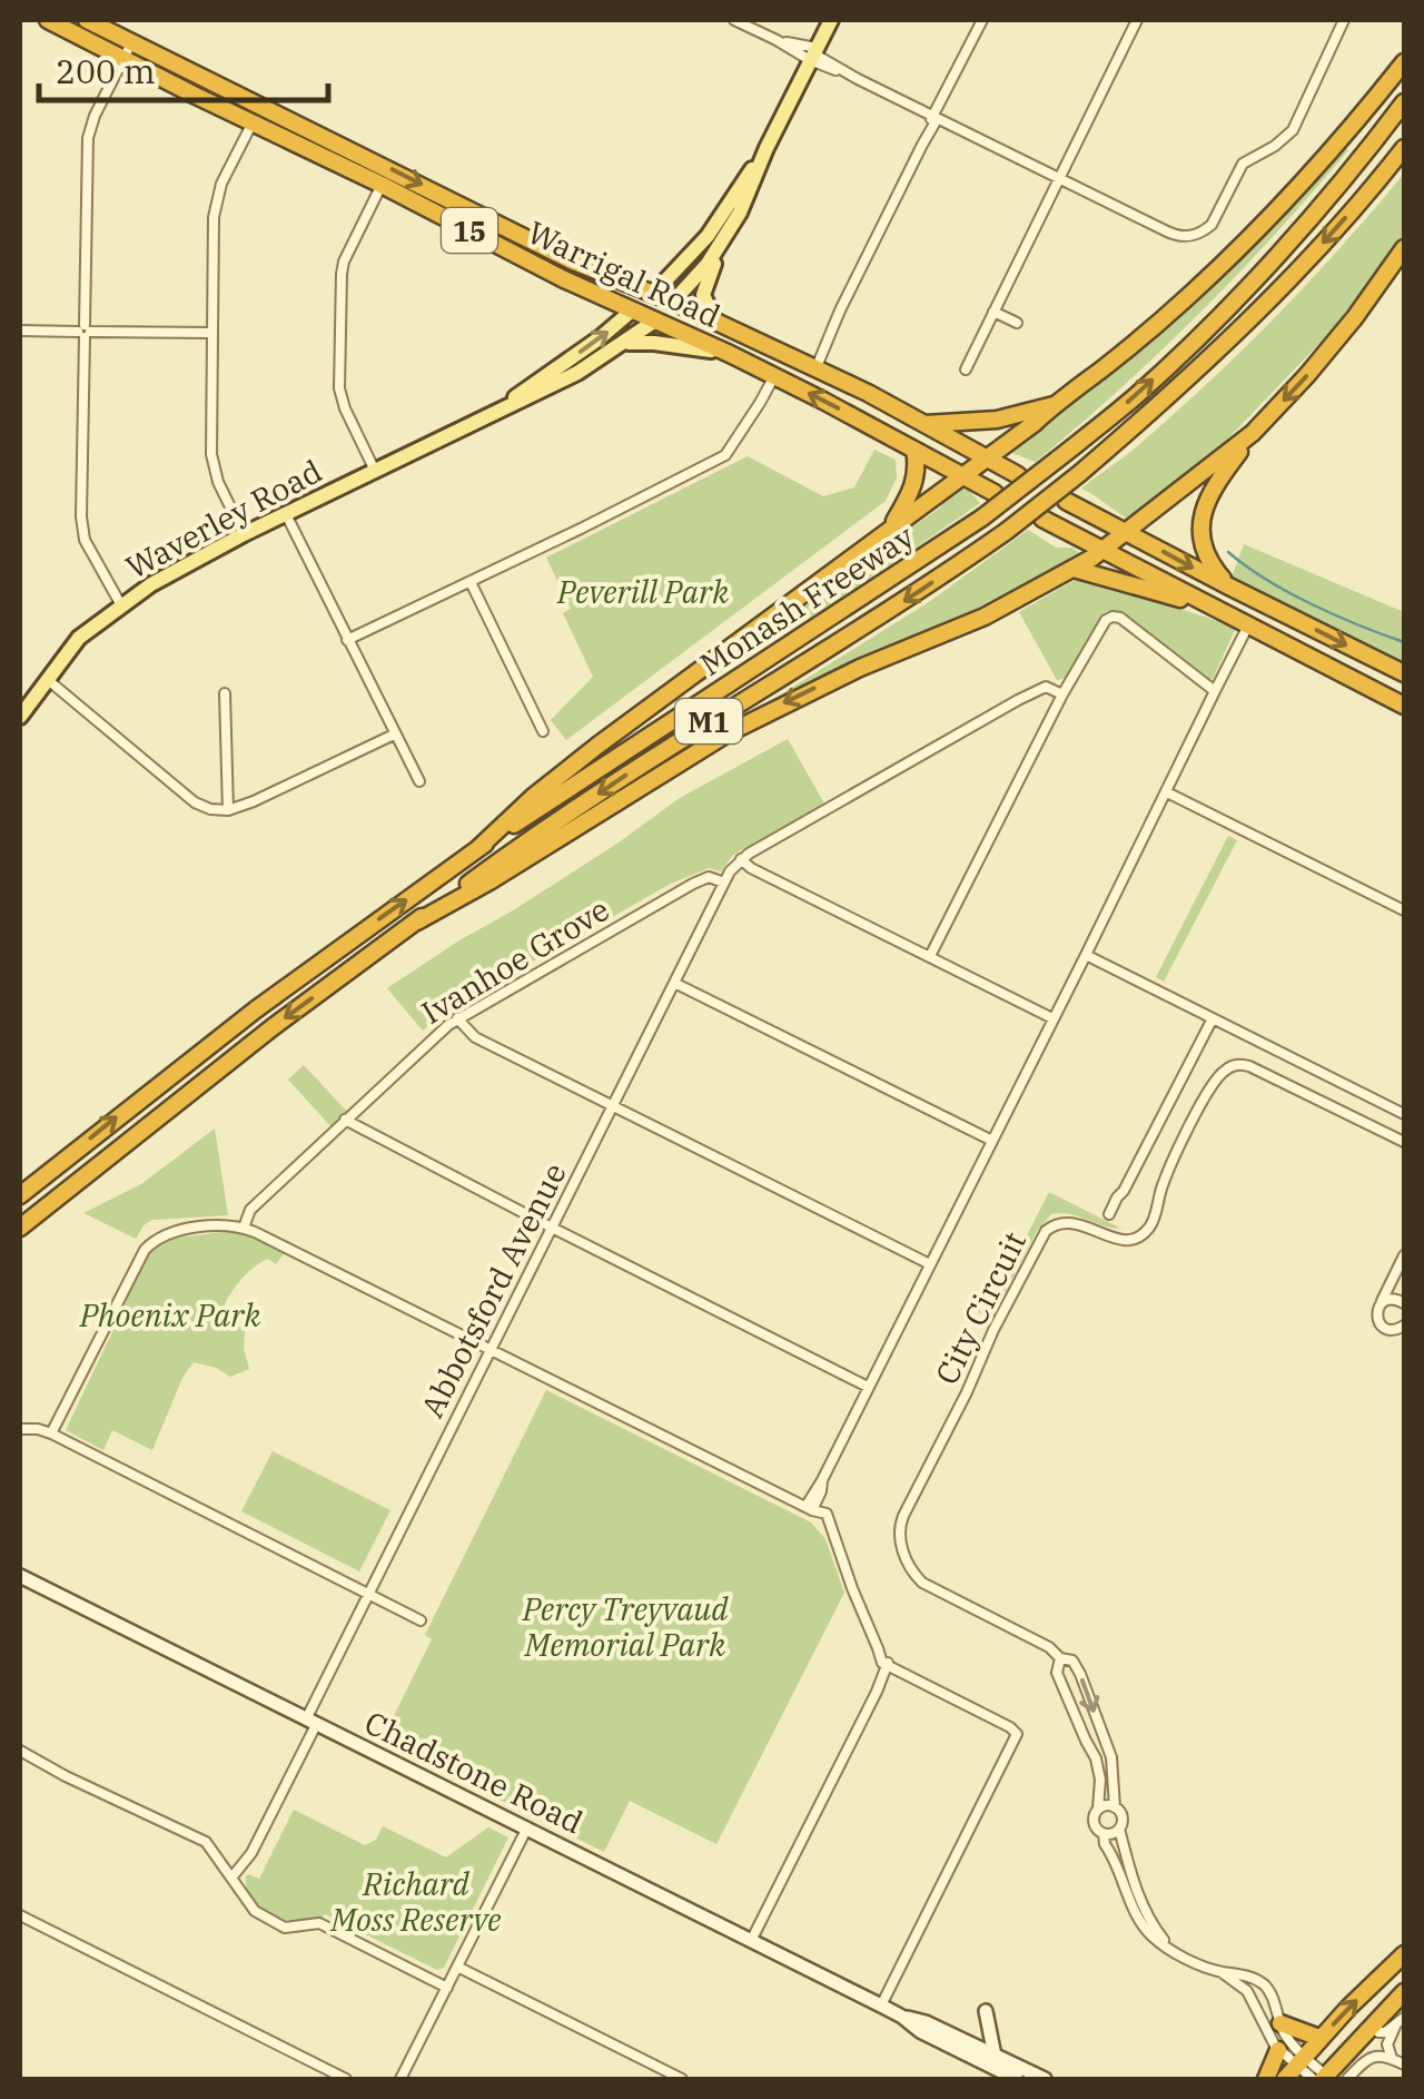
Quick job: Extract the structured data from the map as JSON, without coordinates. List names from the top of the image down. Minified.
{"streets":{"highway":["15","Warrigal Road","Waverley Road","Monash Freeway","M1"],"street":["Ivanhoe Grove","Abbotsford Avenue","City Circuit","Chadstone Road"]},"crossings":[["Warrigal Road","Waverley Road"],["Ivanhoe Grove","Abbotsford Avenue"],["Abbotsford Avenue","Chadstone Road"]],"parks":["Peverill Park","Phoenix Park","Percy Treyvaud Memorial Park","Richard Moss Reserve"],"scale_bar":"200 m"}
